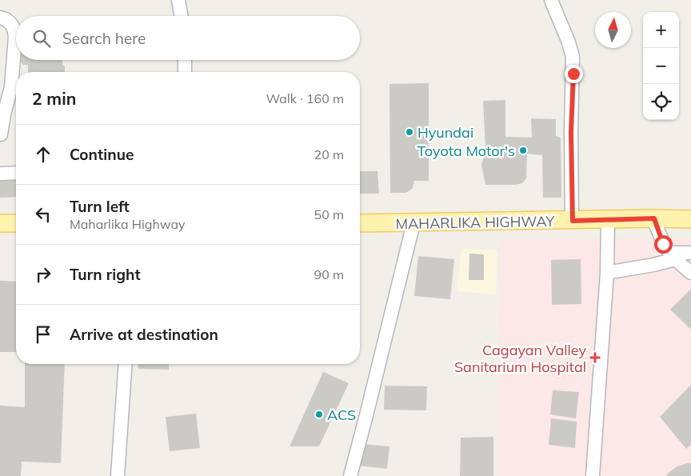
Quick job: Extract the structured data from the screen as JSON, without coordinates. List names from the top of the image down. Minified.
{"streets":{"main road":["MAHARLIKA HIGHWAY"]},"places":{"other":["Hyundai","Toyota Motor's","ACS"],"health":["Cagayan Valley Sanitarium Hospital"]},"north":"top","page":{"map_buttons":["+","−"],"search":"Search here","heading":["2 min","Walk · 160 m"],"list":[["Continue","20 m"],["Turn left","Maharlika Highway","50 m"],["Turn right","90 m"],"Arrive at destination"]}}
